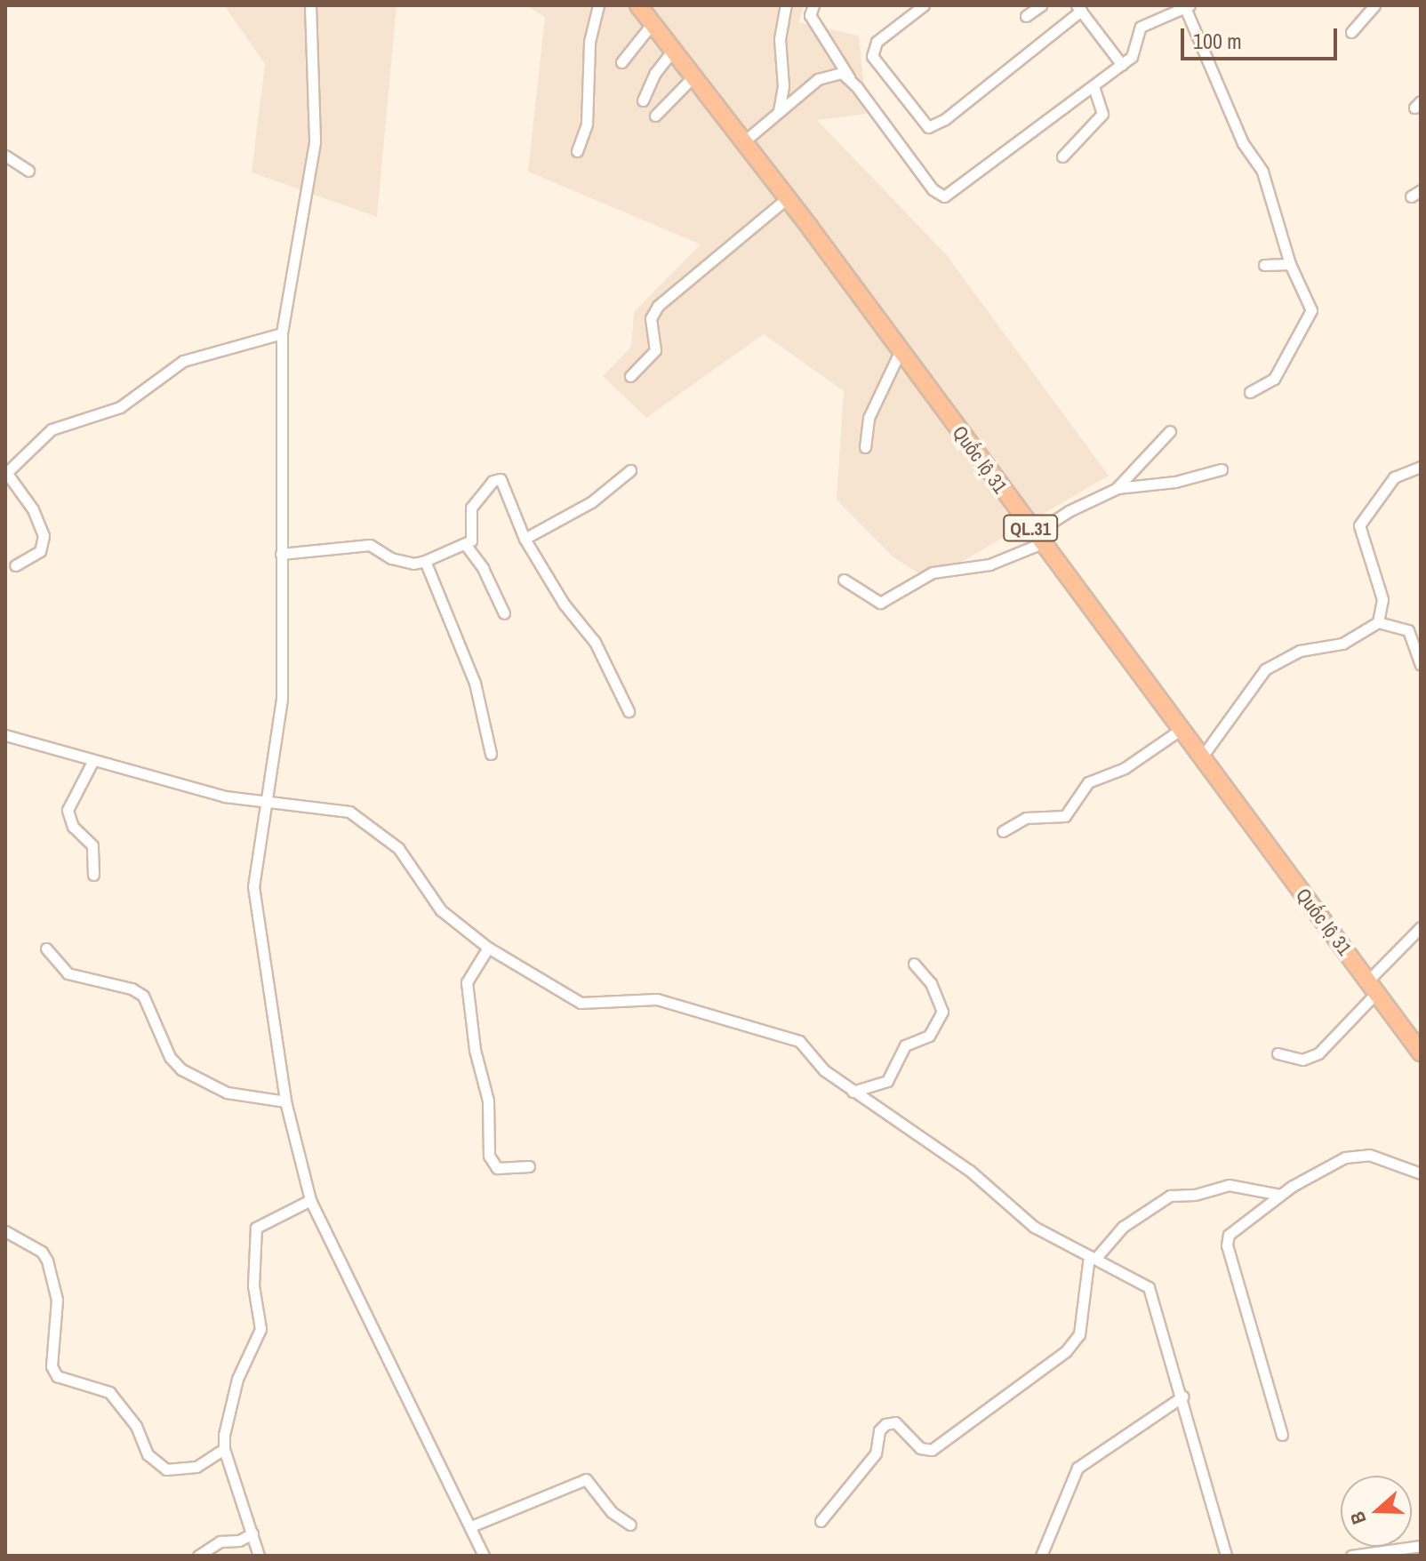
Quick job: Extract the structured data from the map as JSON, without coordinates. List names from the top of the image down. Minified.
{"streets":{"highway":["Quốc lộ 31","QL.31"]},"scale_bar":"100 m","north":"left"}
